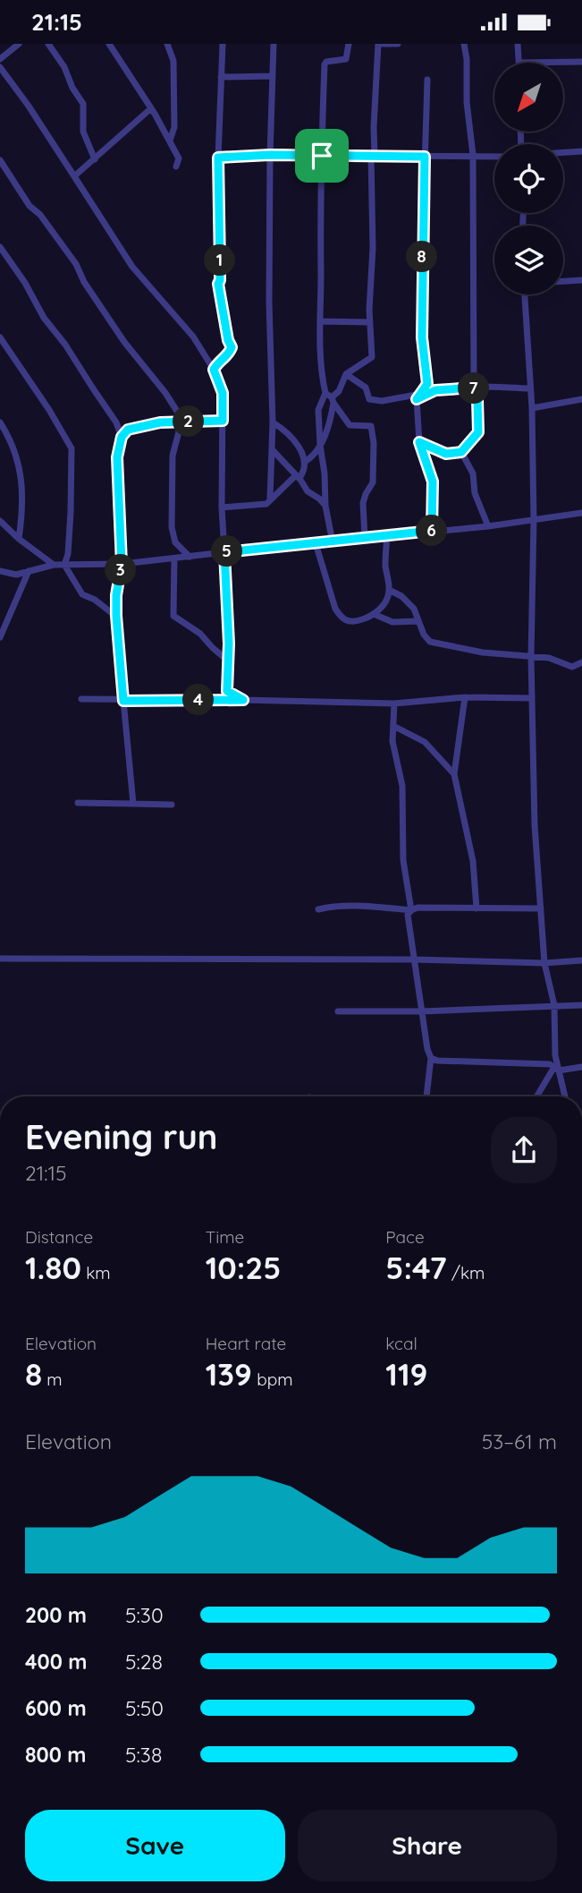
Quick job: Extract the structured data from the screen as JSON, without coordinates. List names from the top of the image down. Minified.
{"north":"bottom left","page":{"status":"21:15","pins":["8","1","7","2","6","5","3","4"],"heading":["Evening run","21:15"],"stats":[["Distance","1.80 km"],["Time","10:25"],["Pace","5:47 /km"],["Elevation","8 m"],["Heart rate","139 bpm"],["kcal","119"]],"chart":["Elevation","53–61 m"],"list":[{"name":"200 m","note":"5:30"},{"name":"400 m","note":"5:28"},{"name":"600 m","note":"5:50"},{"name":"800 m","note":"5:38"}],"buttons":["Save","Share"]}}
